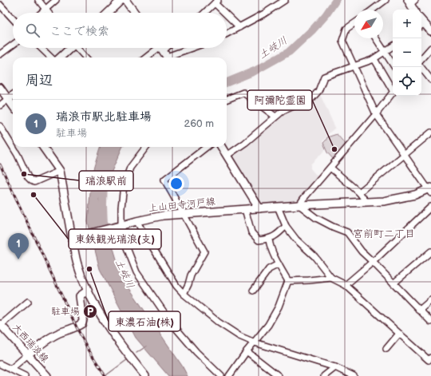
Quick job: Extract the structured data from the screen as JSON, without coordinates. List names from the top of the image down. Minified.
{"streets":{"main road":["上山田寺河戸線","大西瑞浪線"]},"districts":["宮前町二丁目"],"water":["土岐川"],"places":{"other":["阿彌陀霊園","瑞浪駅前","東鉄観光瑞浪(支)","東濃石油(株)"],"parking":["駐車場"]},"north":"bottom left","page":{"map_buttons":["+","−"],"search":"ここで検索","heading":"周辺","list":[{"mark":"1","name":"瑞浪市駅北駐車場","note":"駐車場","value":"260 m"}],"pins":"1"}}
